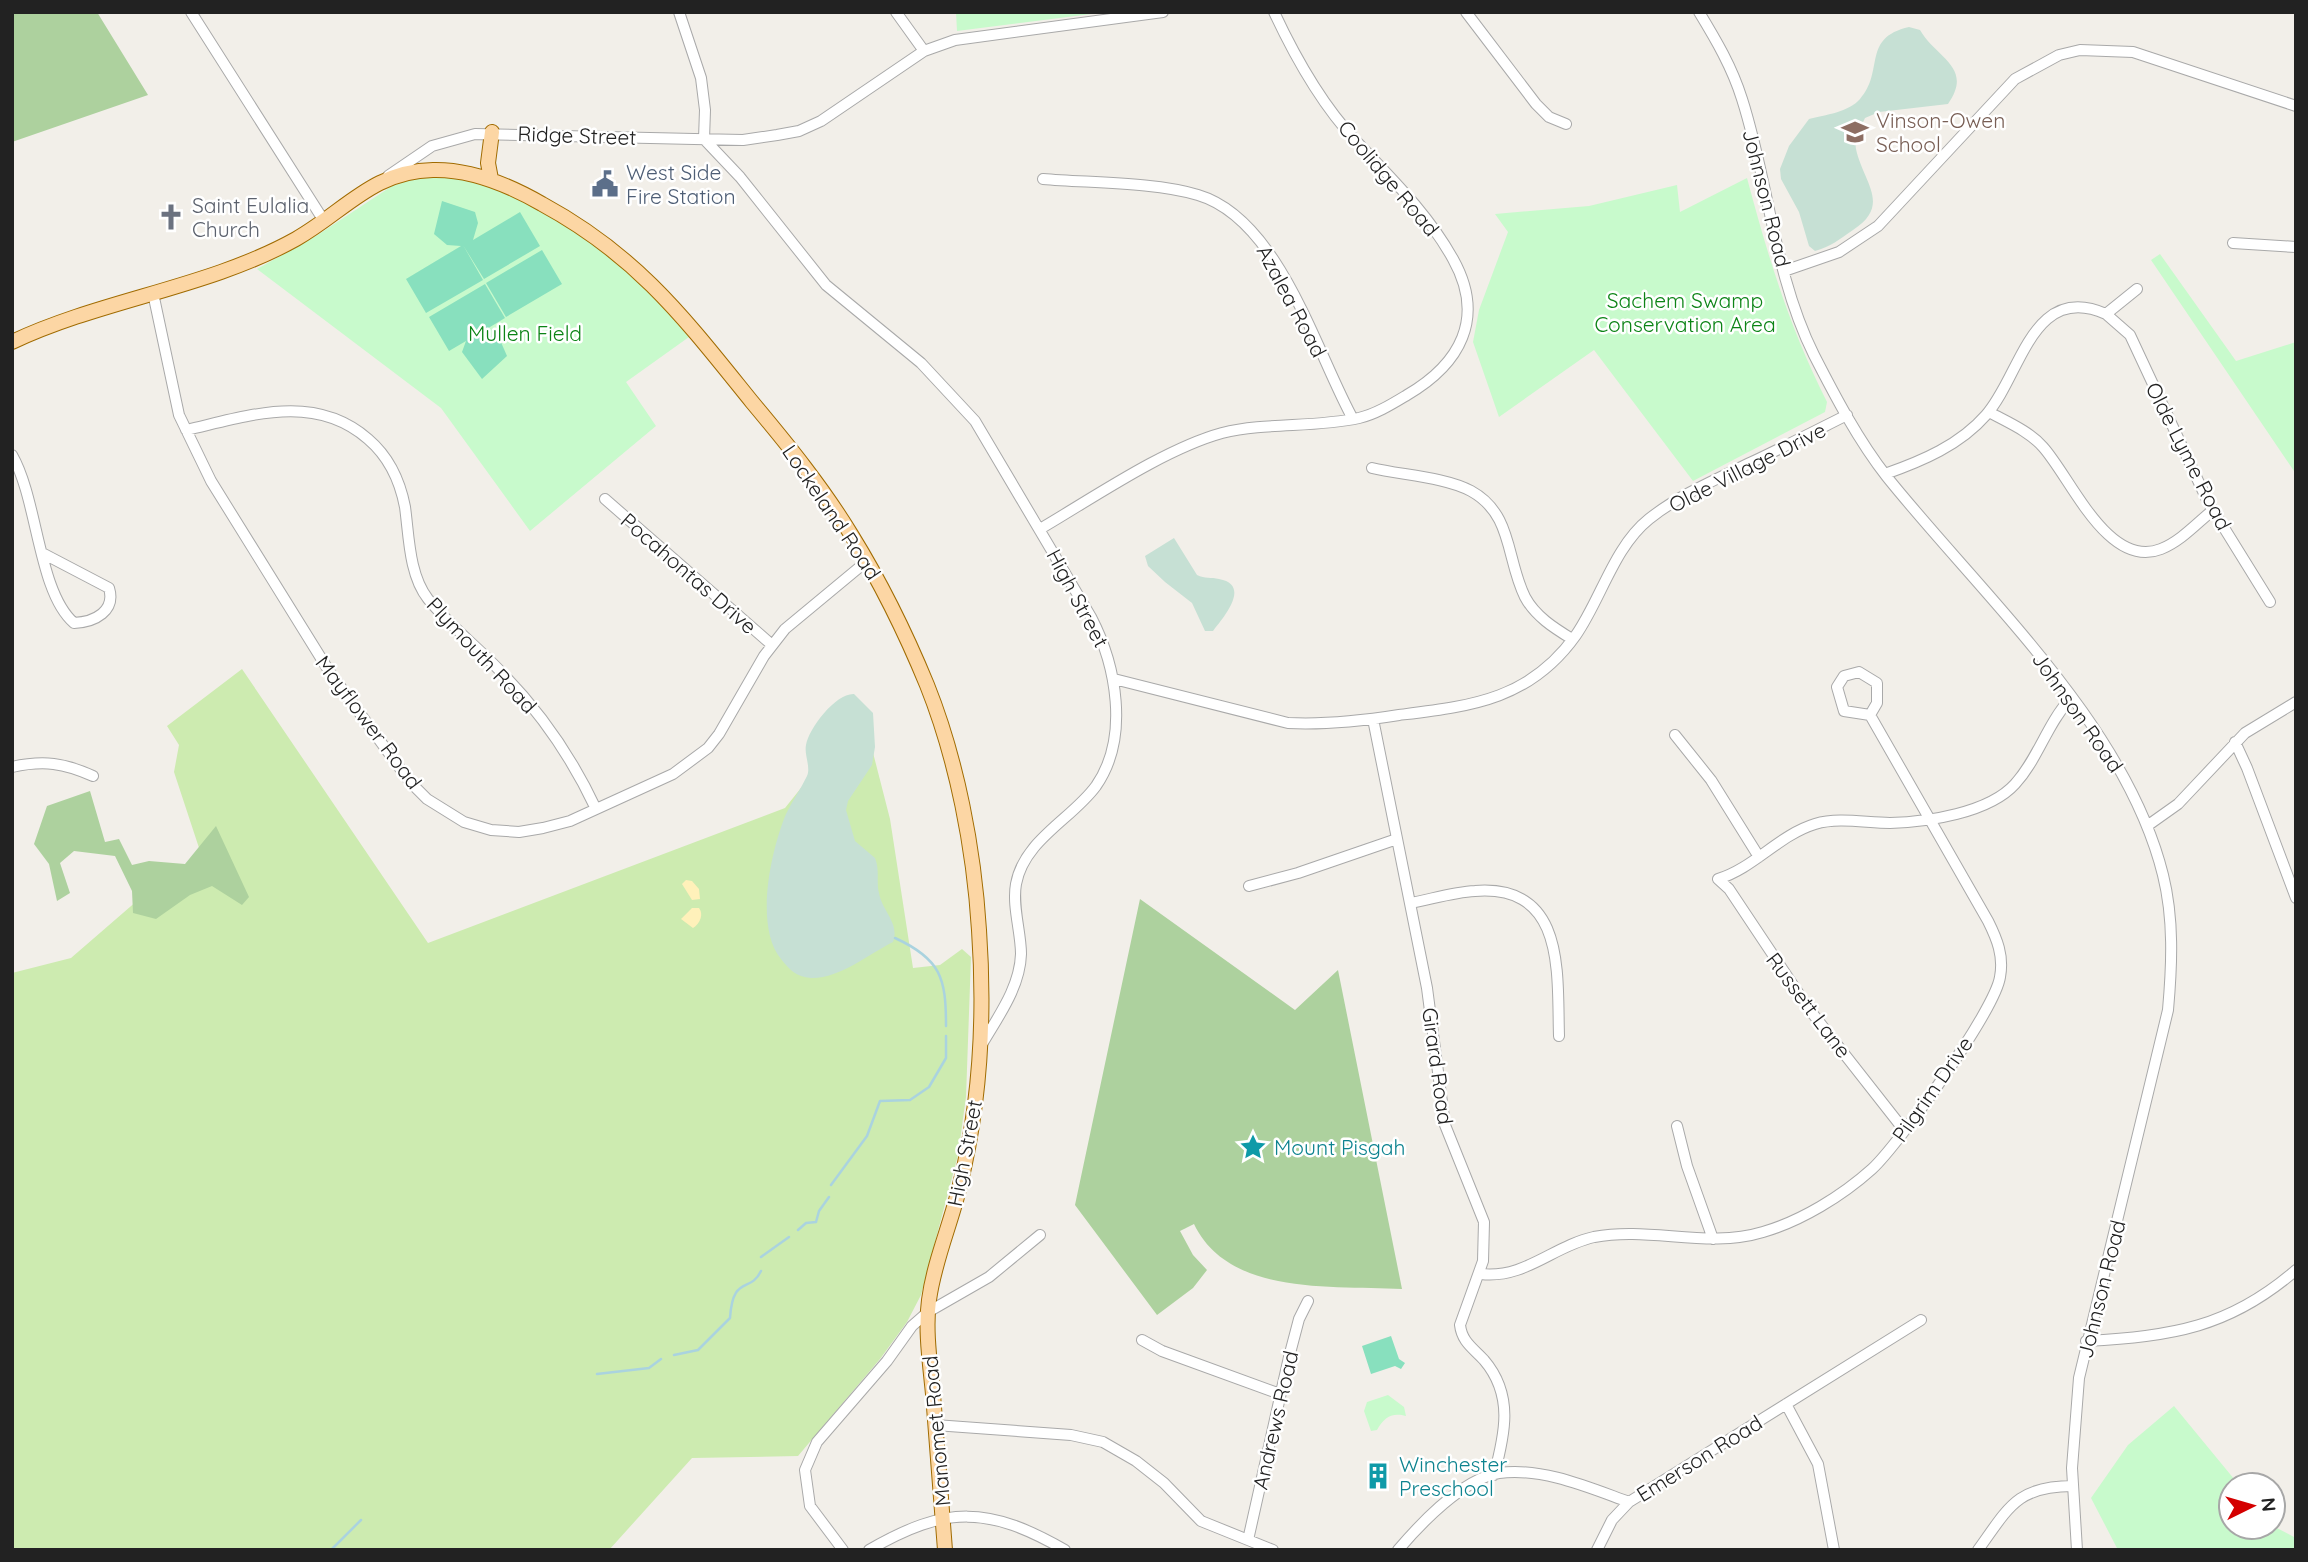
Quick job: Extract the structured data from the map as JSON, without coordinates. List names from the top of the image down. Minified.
{"streets":{"main road":["Ridge Street","Lockeland Road","High Street","Manomet Road"],"street":["Coolidge Road","Johnson Road","Azalea Road","Olde Lyme Road","Olde Village Drive","Pocahontas Drive","Plymouth Road","Mayflower Road","Russett Lane","Girard Road","Pilgrim Drive","Andrews Road","Emerson Road"]},"crossings":[["Ridge Street","Lockeland Road"],["Ridge Street","High Street"],["Ridge Street","Mayflower Road"],["Coolidge Road","Azalea Road"],["Coolidge Road","High Street"],["Johnson Road","Olde Village Drive"],["Olde Village Drive","High Street"],["Olde Village Drive","Girard Road"],["Lockeland Road","High Street"],["Lockeland Road","Mayflower Road"],["Pocahontas Drive","Mayflower Road"],["High Street","Manomet Road"],["Plymouth Road","Mayflower Road"],["Russett Lane","Pilgrim Drive"],["Girard Road","Pilgrim Drive"],["Girard Road","Emerson Road"]],"parks":["Sachem Swamp Conservation Area","Mullen Field"],"places":{"school or university":["Vinson-Owen School"],"public building":["West Side Fire Station"],"church":["Saint Eulalia Church"],"place":["Mount Pisgah"],"building":["Winchester Preschool"]},"north":"right"}
